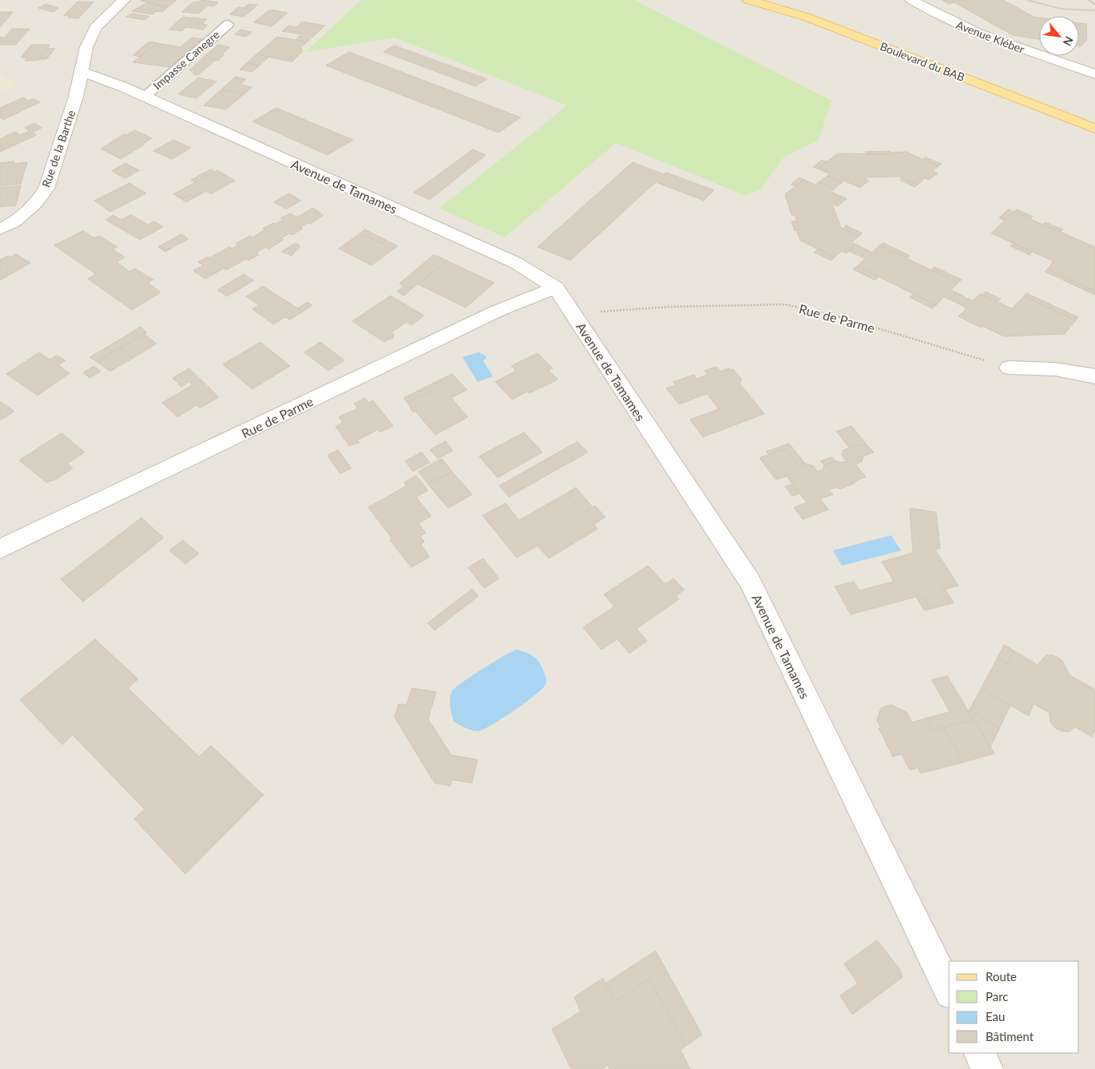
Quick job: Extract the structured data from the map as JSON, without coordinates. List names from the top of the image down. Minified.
{"streets":{"main road":["Boulevard du BAB"],"street":["Avenue Kléber","Rue de la Barthe","Avenue de Tamames","Rue de Parme"],"lane":["Impasse Canegre"]},"crossings":[["Impasse Canegre","Avenue de Tamames"],["Rue de la Barthe","Avenue de Tamames"],["Avenue de Tamames","Rue de Parme"]],"legend":["Route","Parc","Eau","Bâtiment"],"north":"bottom right"}
